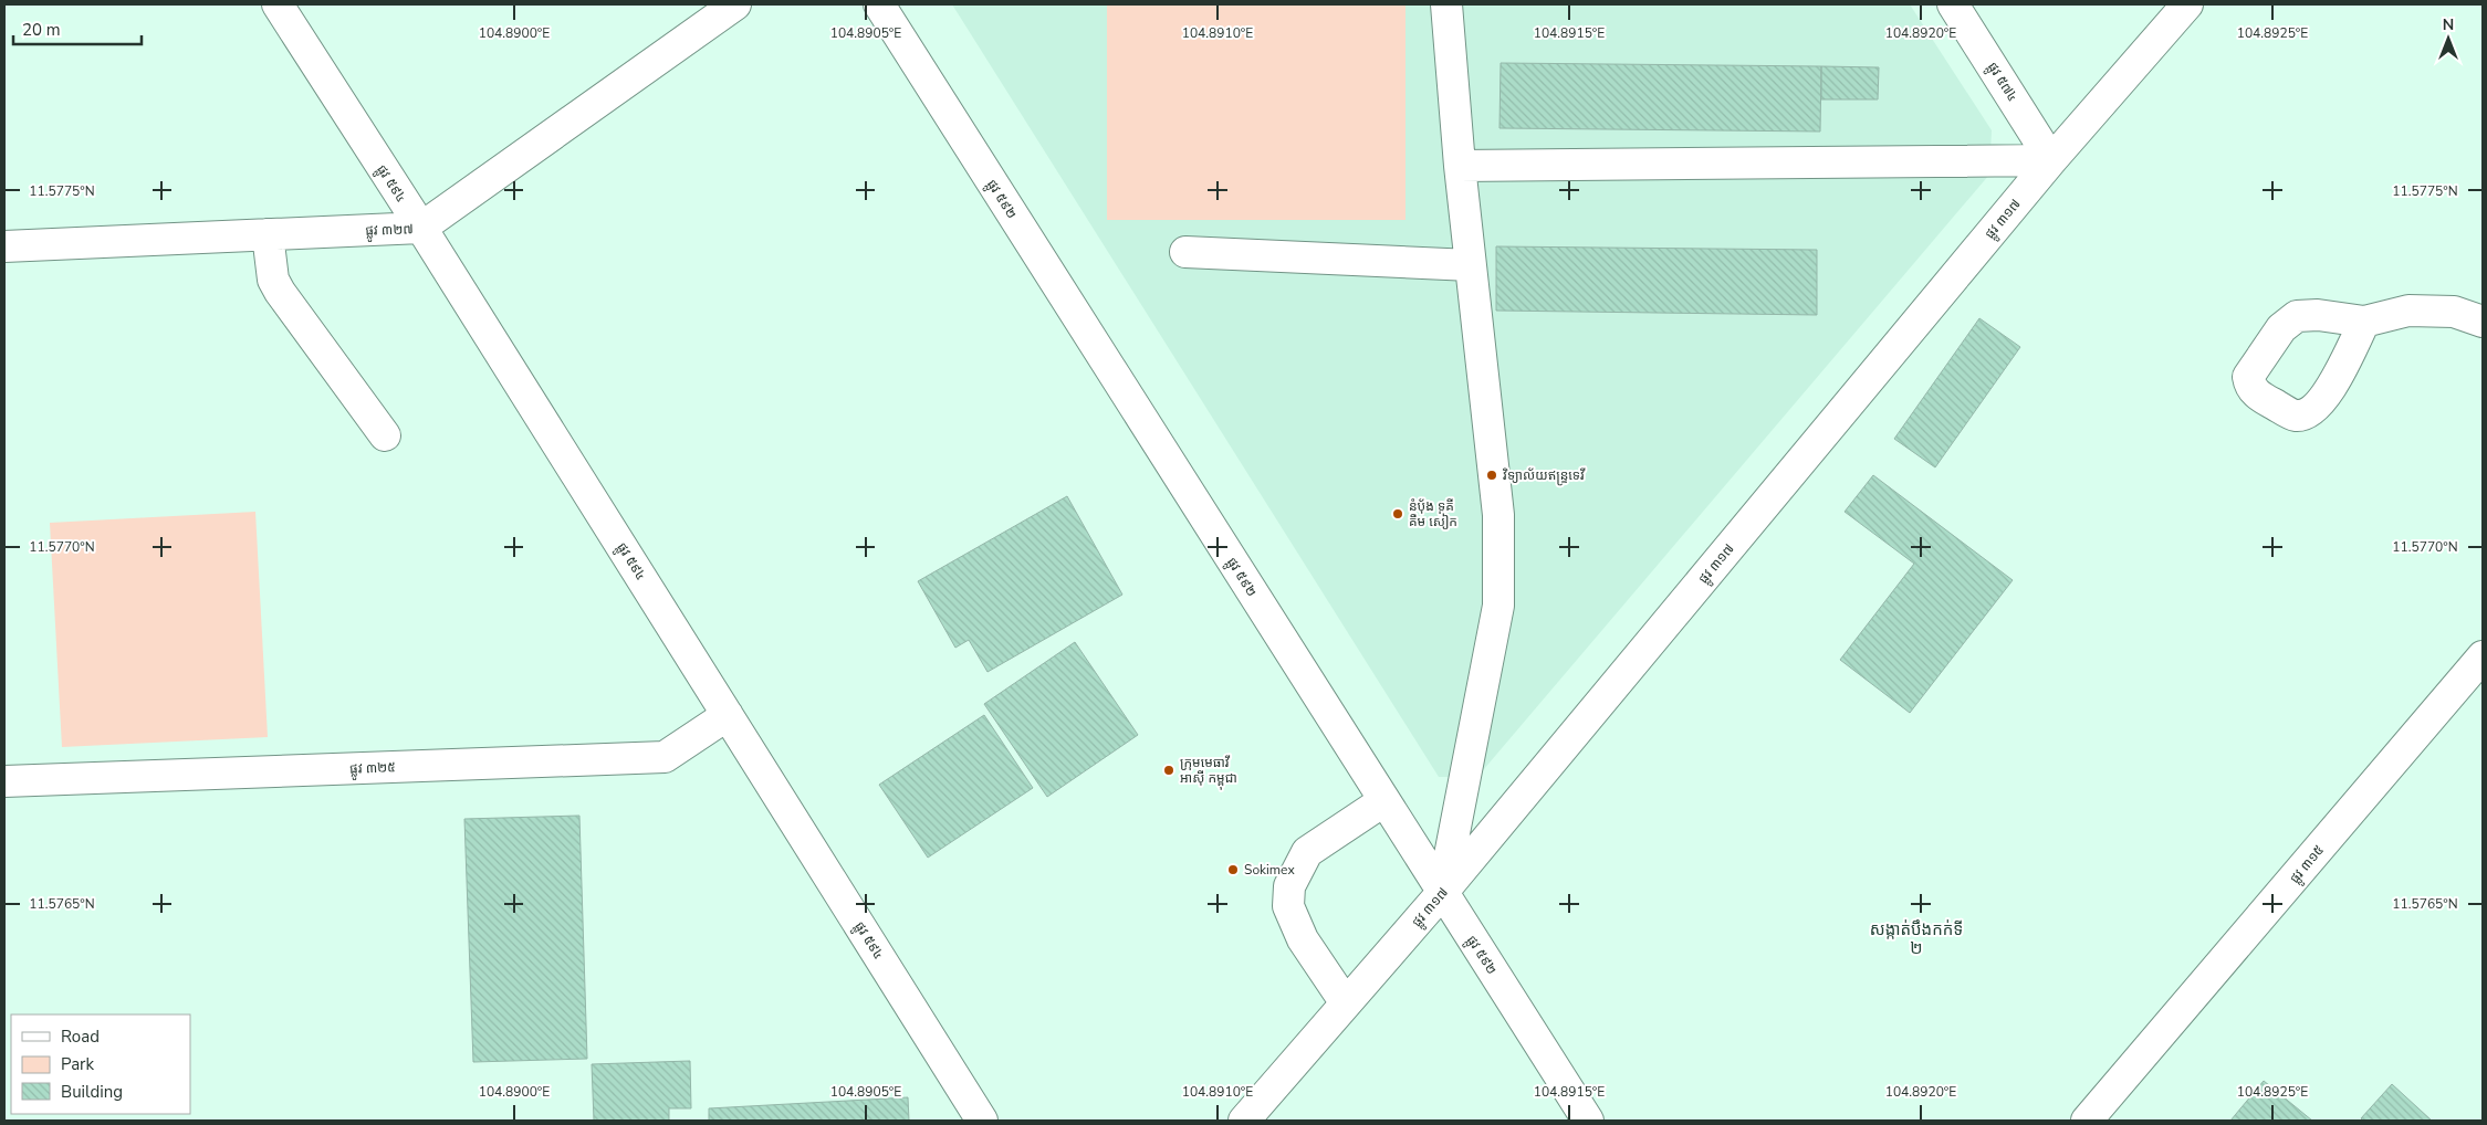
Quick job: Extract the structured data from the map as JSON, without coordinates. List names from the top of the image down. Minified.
{"streets":{"street":["ផ្លូវ ៥៧៤","ផ្លូវ ៥៩៤","ផ្លូវ ៥៩២","ផ្លូវ ៣១៧","ផ្លូវ ៣២៧","ផ្លូវ ៣២៥","ផ្លូវ ៣១៥"]},"crossings":[["ផ្លូវ ៥៧៤","ផ្លូវ ៣១៧"],["ផ្លូវ ៥៩៤","ផ្លូវ ៣២៧"],["ផ្លូវ ៥៩៤","ផ្លូវ ៣២៥"],["ផ្លូវ ៥៩២","ផ្លូវ ៣១៧"]],"districts":["សង្កាត់បឹងកក់ទី ២"],"places":["វិទ្យាល័យឥន្រ្ទទេវី","នំប៉័ង ទួគី គឹម សៀក","ក្រុមមេធាវី អាស៊ី កម្ពុជា","Sokimex"],"legend":["Road","Park","Building"],"scale_bar":"20 m","north":"top","coordinates":["104.8900°E","104.8905°E","104.8910°E","104.8915°E","104.8920°E","104.8925°E","11.5775°N","11.5770°N","11.5765°N"]}
